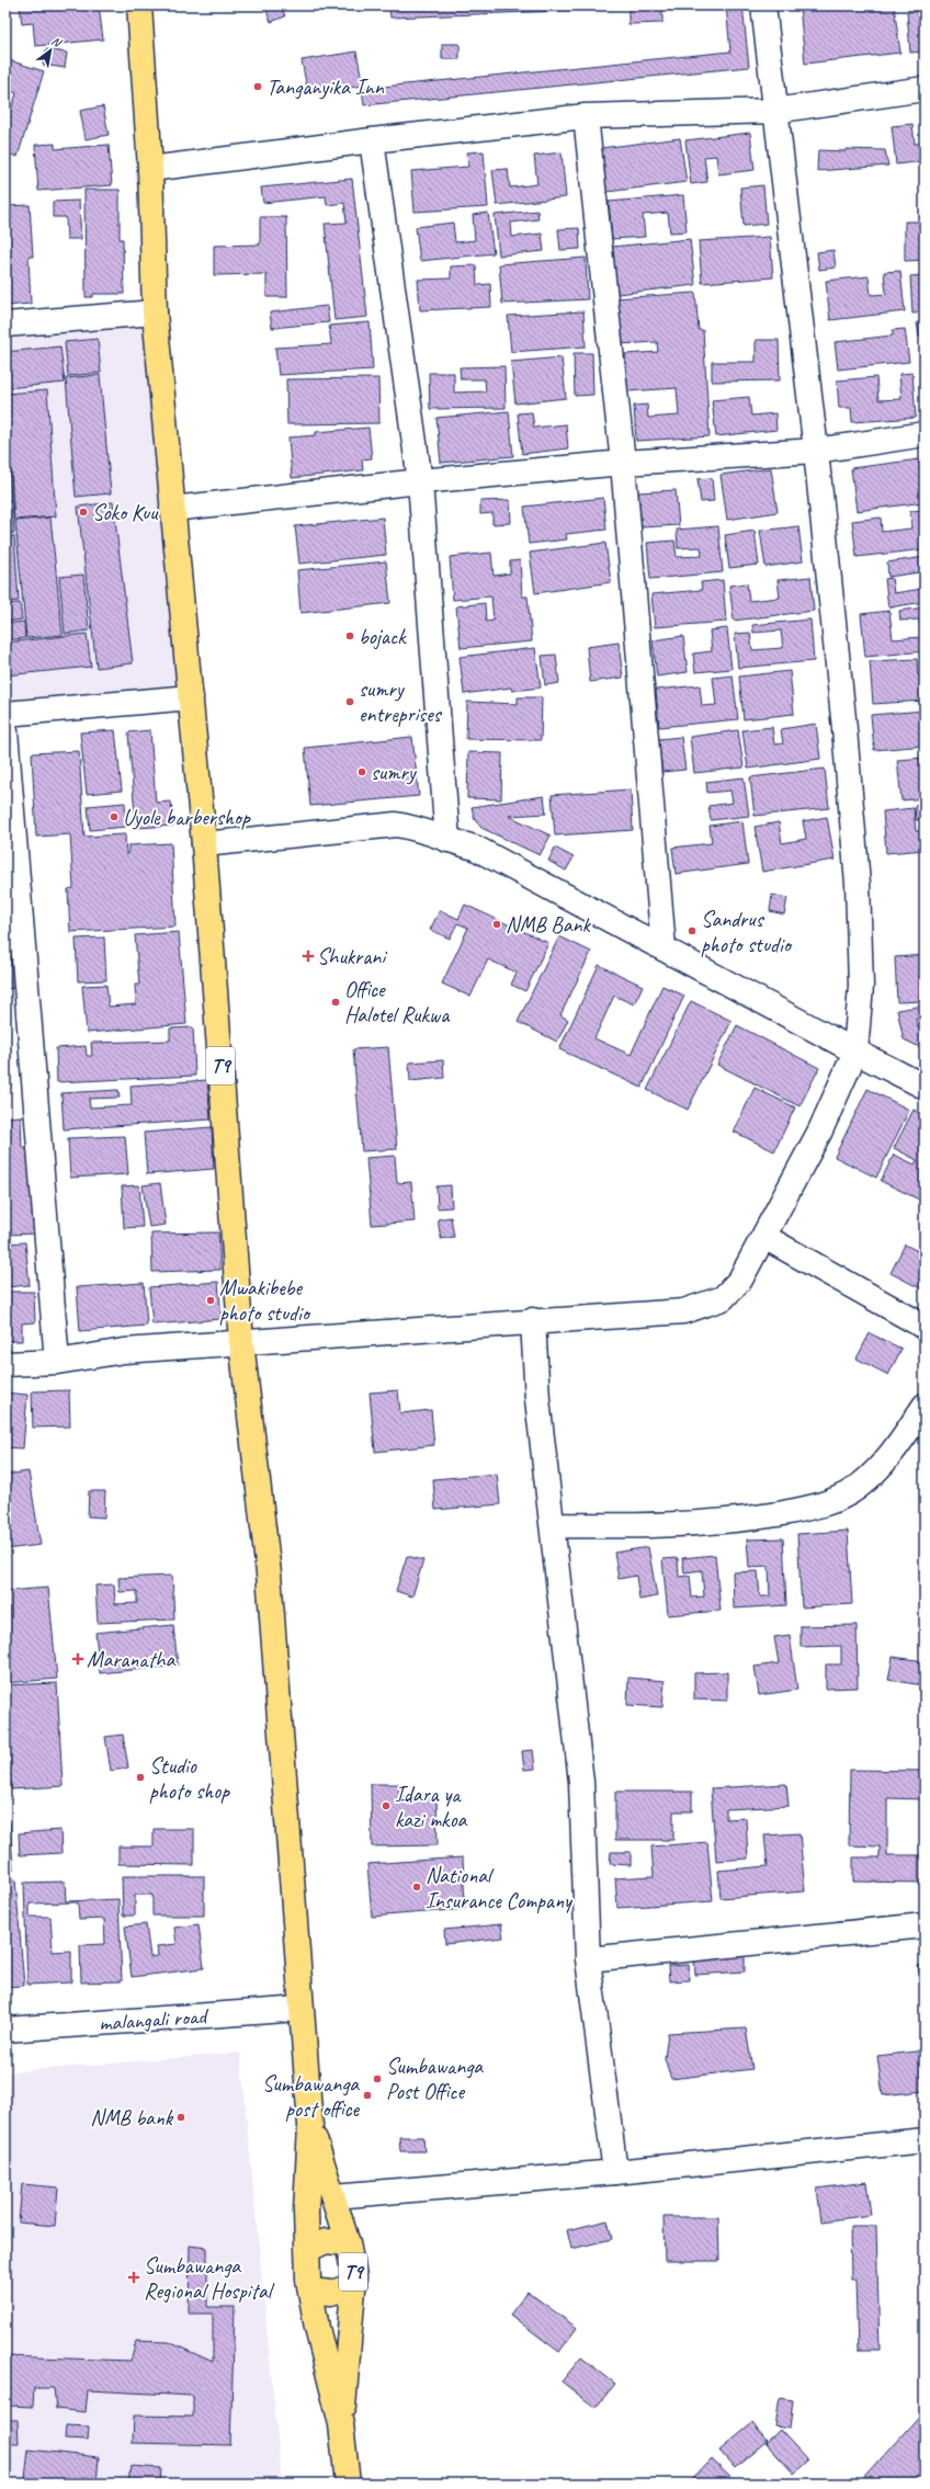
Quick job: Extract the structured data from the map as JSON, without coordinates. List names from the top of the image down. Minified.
{"streets":{"highway":["T9"],"street":["malangali road"]},"crossings":[["T9","malangali road"]],"places":{"other":["Tanganyika Inn","Soko Kuu","bojack","sumry entreprises","sumry","Uyole barbershop","NMB Bank","Sandrus photo studio","Office Halotel Rukwa","Mwakibebe photo studio","Studio photo shop","Idara ya kazi mkoa","National Insurance Company","Sumbawanga Post Office","Sumbawanga post office","NMB bank"],"health":["Shukrani","Maranatha","Sumbawanga Regional Hospital"]},"north":"top right"}
